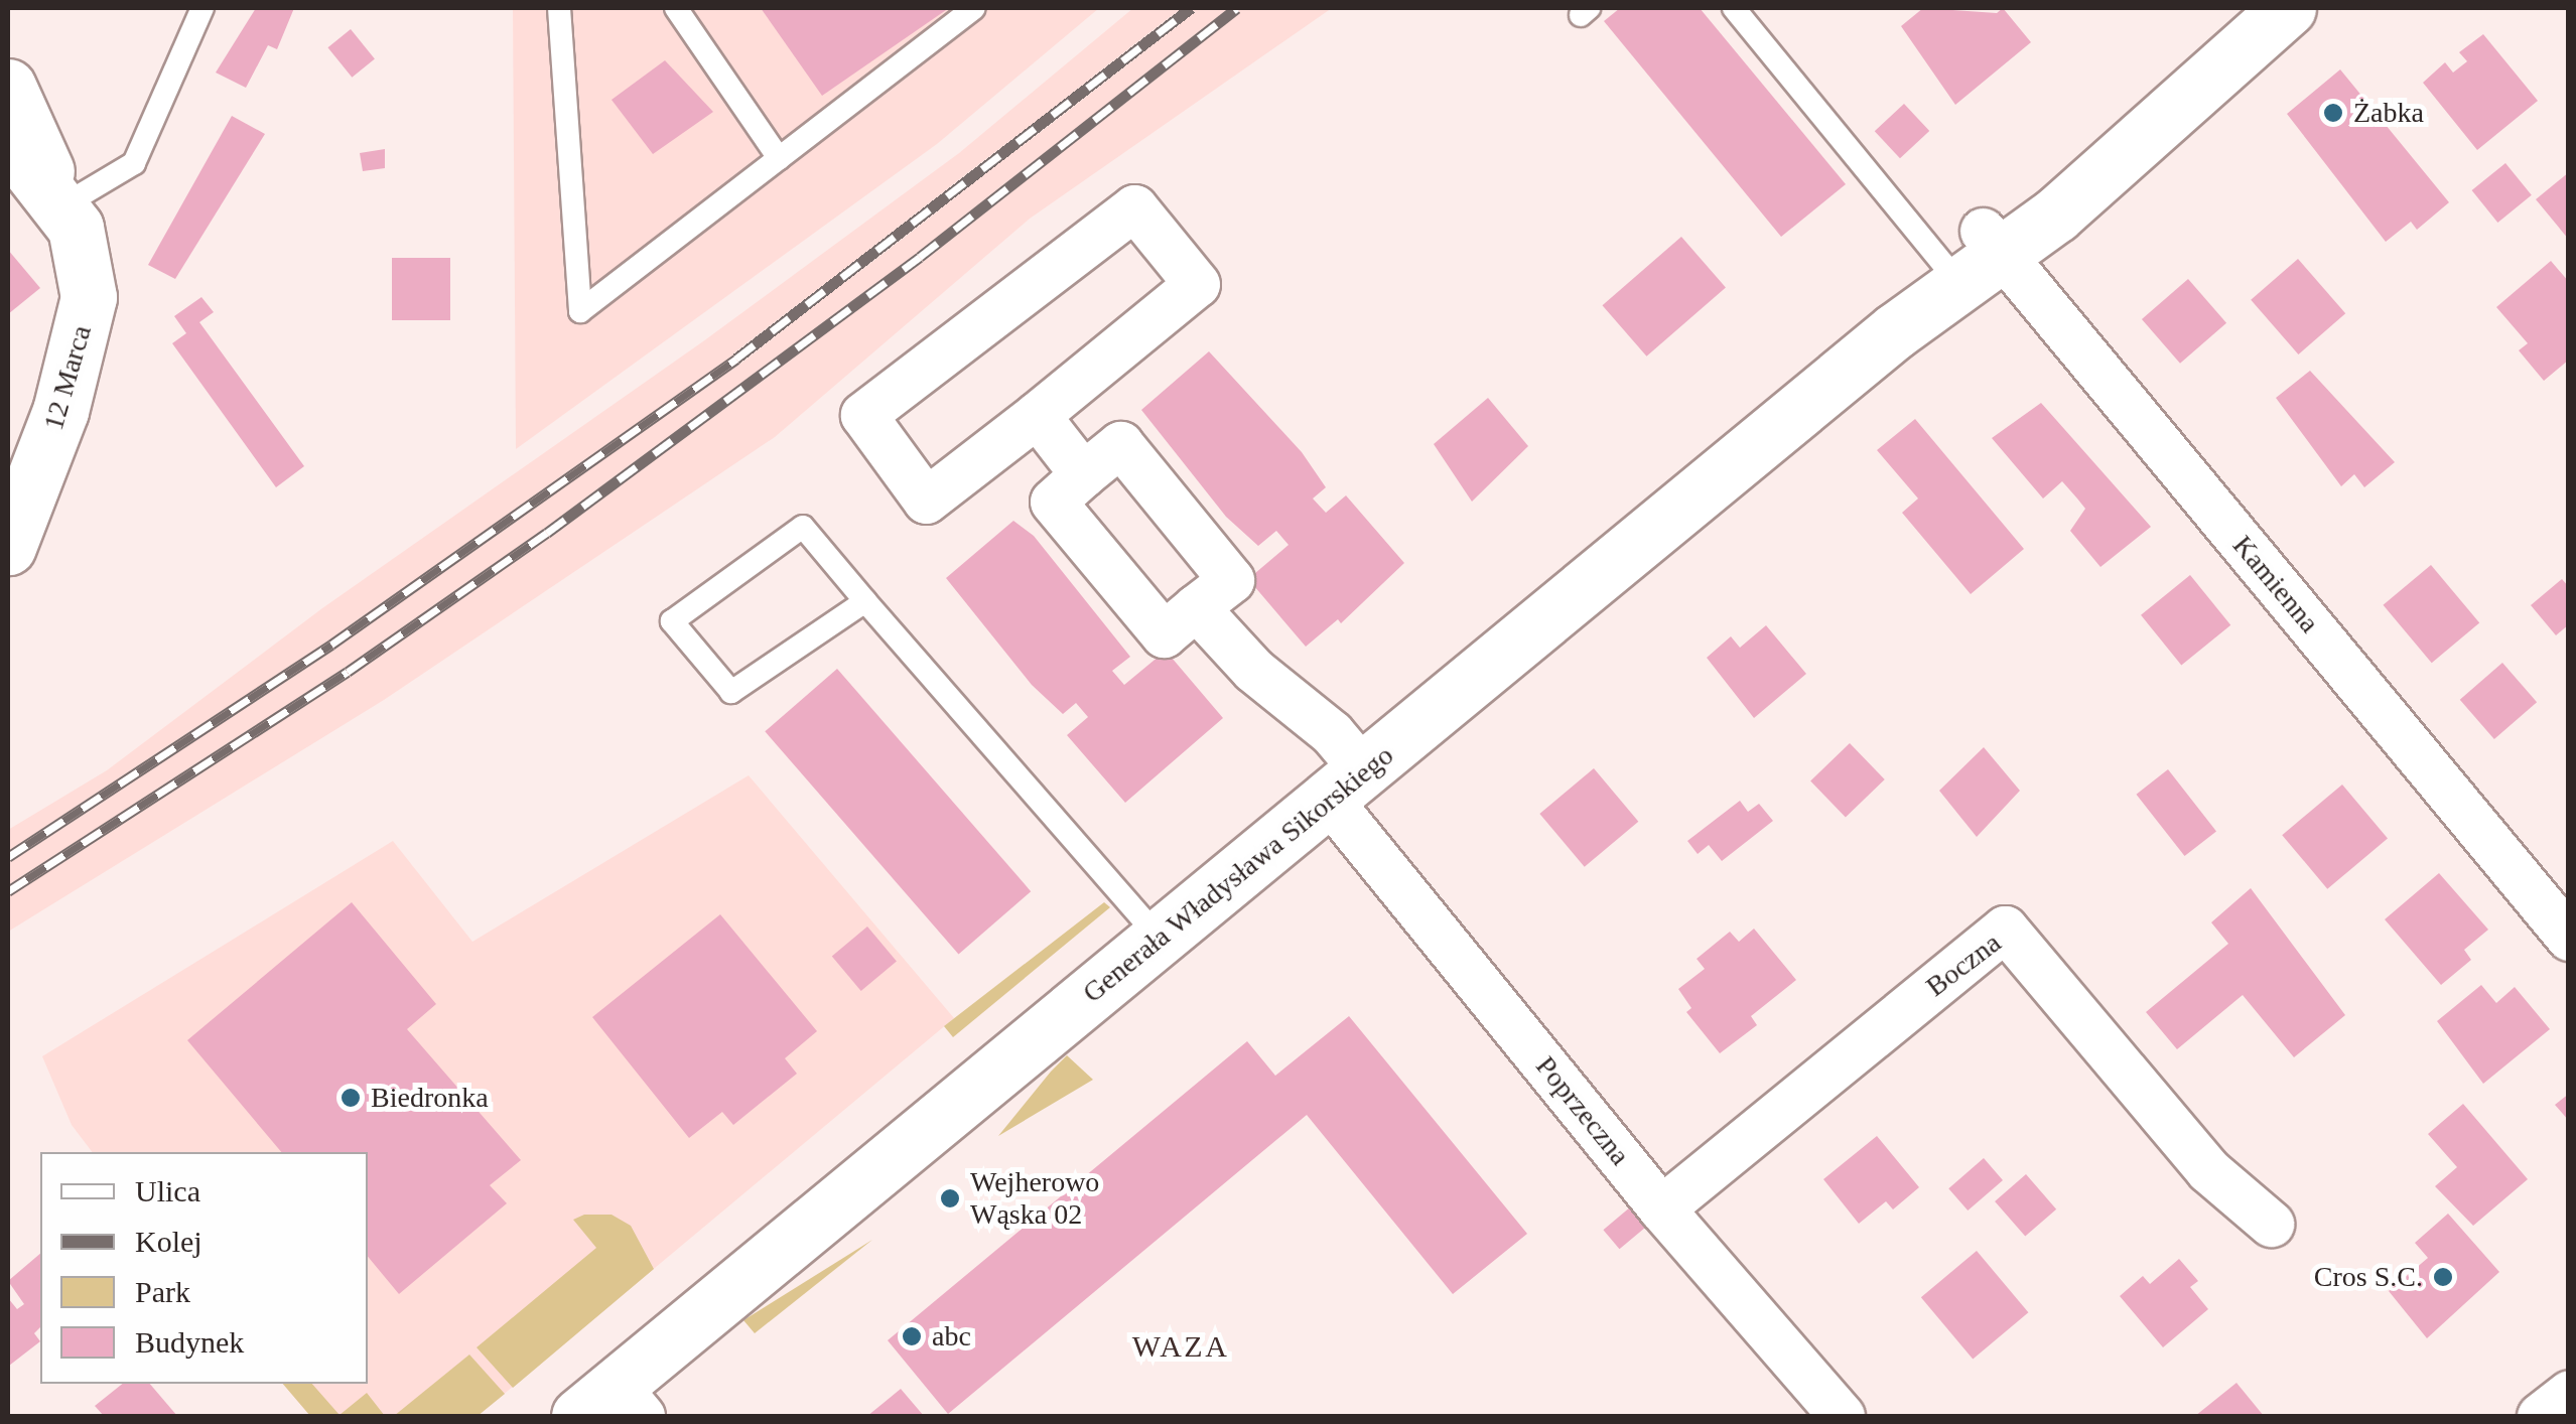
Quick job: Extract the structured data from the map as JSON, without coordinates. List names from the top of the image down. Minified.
{"streets":{"street":["12 Marca","Kamienna","Generała Władysława Sikorskiego","Boczna","Poprzeczna"]},"crossings":[["Kamienna","Generała Władysława Sikorskiego"],["Generała Władysława Sikorskiego","Poprzeczna"],["Boczna","Poprzeczna"]],"districts":["WAZA"],"places":["Żabka","Biedronka","Wejherowo Wąska 02","Cros S.C.","abc"],"legend":["Ulica","Kolej","Park","Budynek"]}
